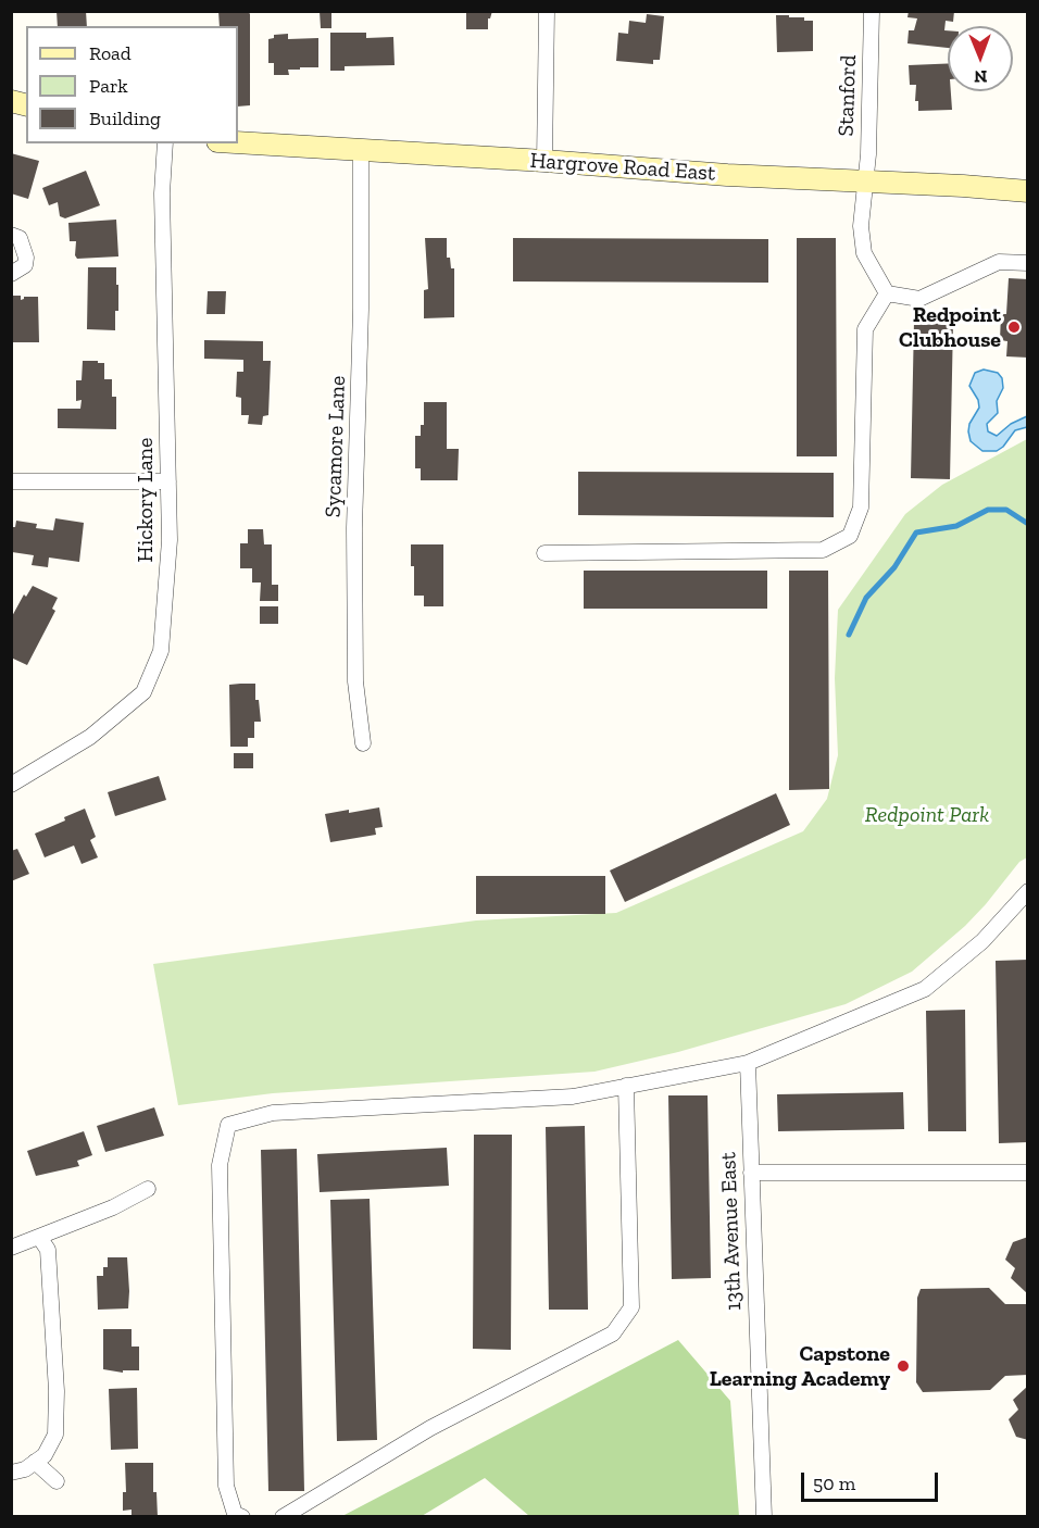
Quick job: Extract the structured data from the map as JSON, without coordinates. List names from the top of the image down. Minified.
{"streets":{"main road":["Hargrove Road East"],"street":["Stanford","Sycamore Lane","Hickory Lane","13th Avenue East"]},"crossings":[["Stanford","Hargrove Road East"],["Hargrove Road East","Sycamore Lane"]],"parks":["Redpoint Park"],"places":["Redpoint Clubhouse","Capstone Learning Academy"],"legend":["Road","Park","Building"],"scale_bar":"50 m","north":"bottom"}
